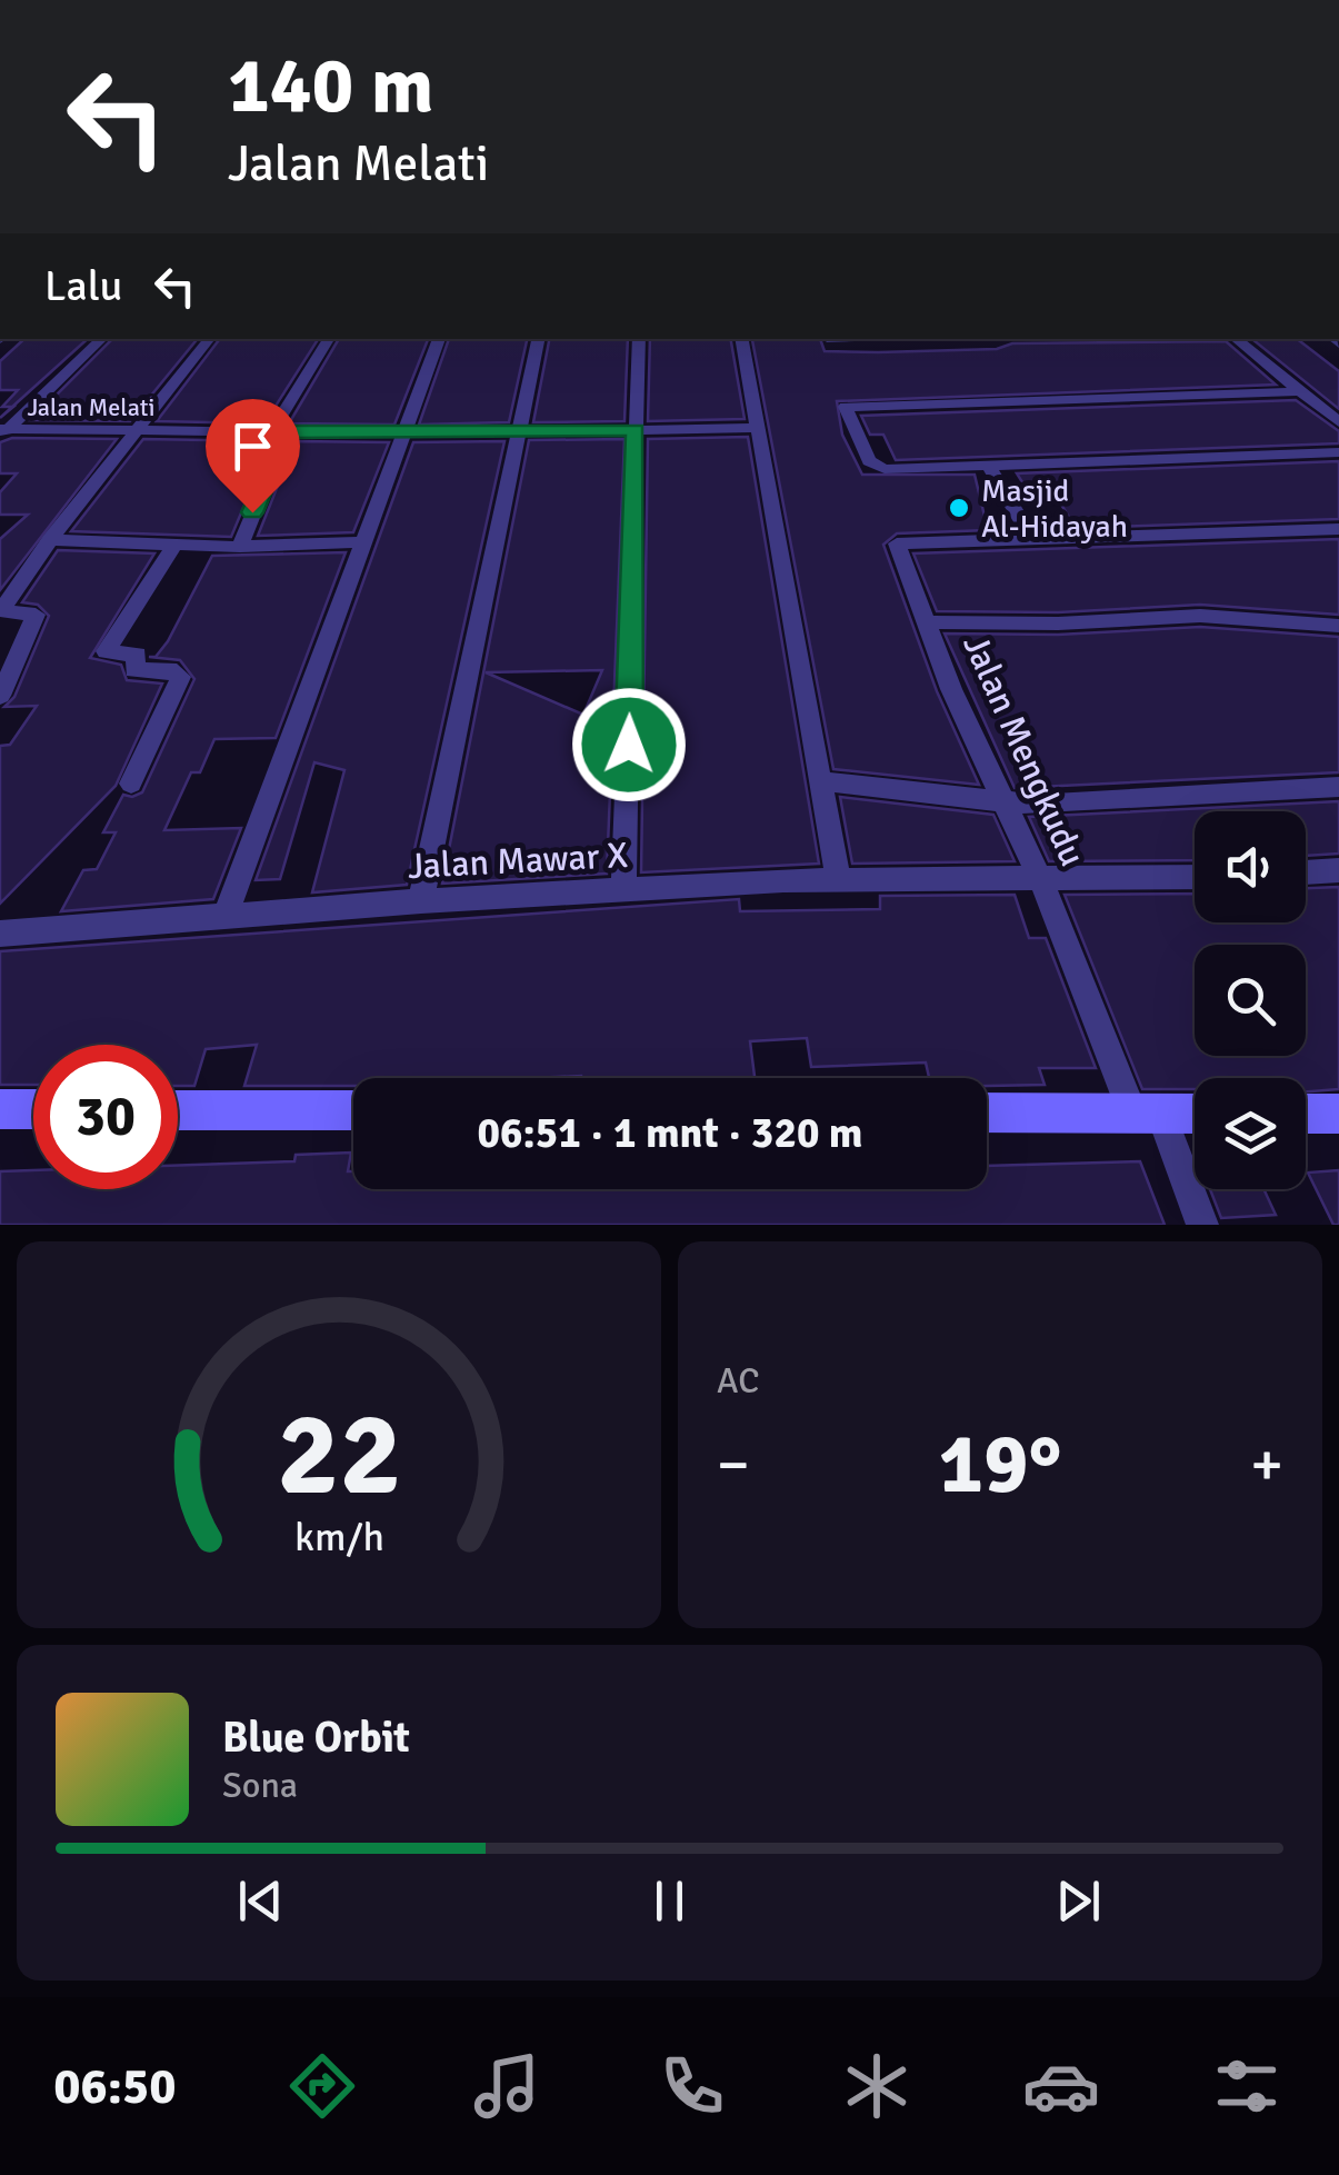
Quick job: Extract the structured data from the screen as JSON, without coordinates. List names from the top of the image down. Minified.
{"streets":{"street":["Jalan Melati","Jalan Mengkudu","Jalan Mawar X"]},"crossings":[["Jalan Mengkudu","Jalan Mawar X"]],"places":["Masjid Al-Hidayah"],"page":{"turn":["140 m","Jalan Melati"],"then":"Lalu","limit":"30","trip":"06:51 · 1 mnt · 320 m","tile":"AC","heat":["−","19°","+"],"song":["Blue Orbit","Sona"],"tabs":"06:50","gauge":["22","km/h"]}}
